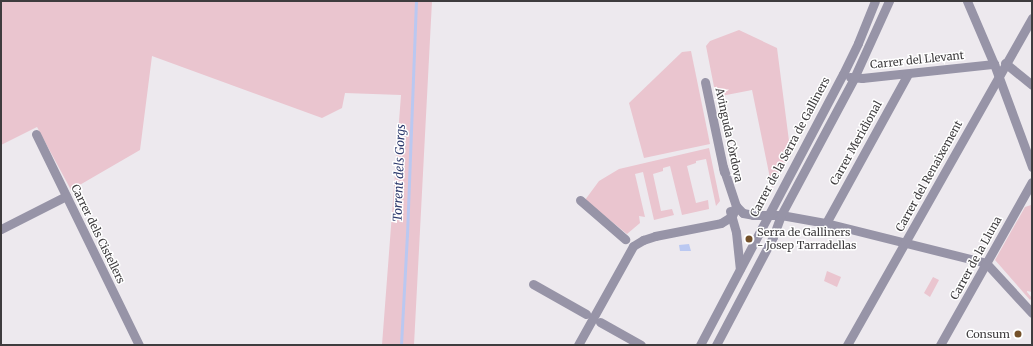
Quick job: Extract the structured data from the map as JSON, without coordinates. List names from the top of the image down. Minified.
{"streets":{"street":["Carrer del Llevant","Avinguda Còrdova","Carrer Meridional","Carrer de la Serra de Galliners","Carrer del Renaixement","Carrer dels Cistellers","Carrer de la Lluna"]},"crossings":[["Carrer del Llevant","Carrer Meridional"],["Carrer del Llevant","Carrer de la Serra de Galliners"],["Avinguda Còrdova","Carrer de la Serra de Galliners"]],"water":["Torrent dels Gorgs"],"places":["Serra de Galliners - Josep Tarradellas","Consum"]}
